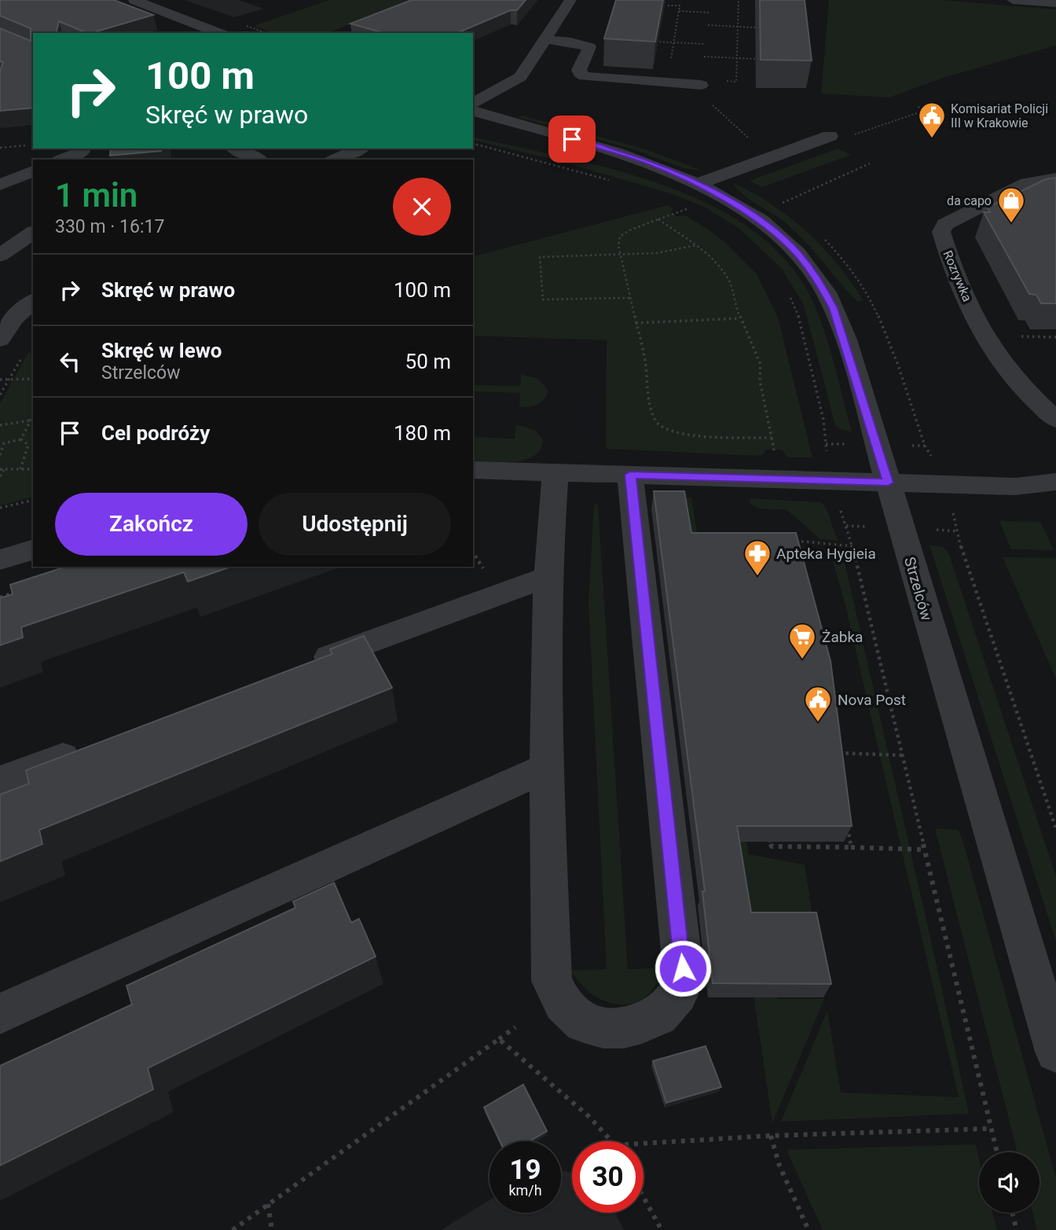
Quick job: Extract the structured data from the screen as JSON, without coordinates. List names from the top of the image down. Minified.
{"streets":{"street":["Rozrywka","Strzelców"]},"places":{"public building":["Komisariat Policji III w Krakowie","Nova Post"],"shop":["da capo"],"pharmacy":["Apteka Hygieia"],"supermarket":["Żabka"]},"page":{"turn":["100 m","Skręć w prawo"],"heading":["1 min","330 m · 16:17"],"list":[{"name":"Skręć w prawo","value":"100 m"},{"name":"Skręć w lewo","note":"Strzelców","value":"50 m"},{"name":"Cel podróży","value":"180 m"}],"buttons":["Zakończ","Udostępnij"],"speed":"19 km/h","limit":"30"}}
